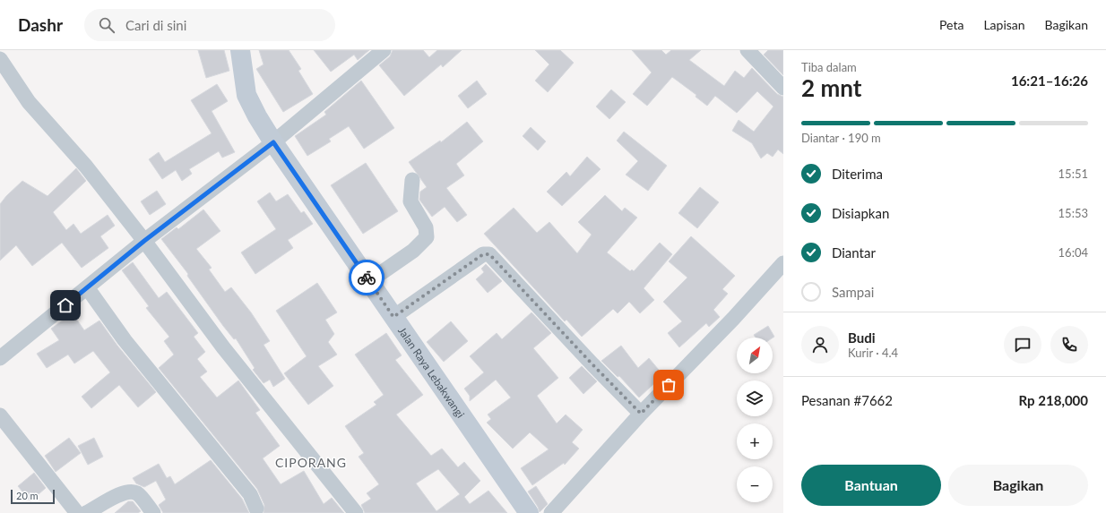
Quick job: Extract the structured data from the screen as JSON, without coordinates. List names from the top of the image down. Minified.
{"streets":{"main road":["Jalan Raya Lebakwangi"]},"districts":["CIPORANG"],"scale_bar":"20 m","north":"top right","page":{"header":"Dashr","search":"Cari di sini","nav":["Peta","Lapisan","Bagikan"],"heading":["2 mnt","Tiba dalam","16:21–16:26"],"panel":["Budi","Kurir · 4.4","Pesanan #7662","Rp 218,000"],"bar":"Diantar · 190 m","list":[["Diterima","15:51"],["Disiapkan","15:53"],["Diantar","16:04"],"Sampai"],"map_buttons":["+","−"],"buttons":["Bantuan","Bagikan"],"scale":"20 m"}}
